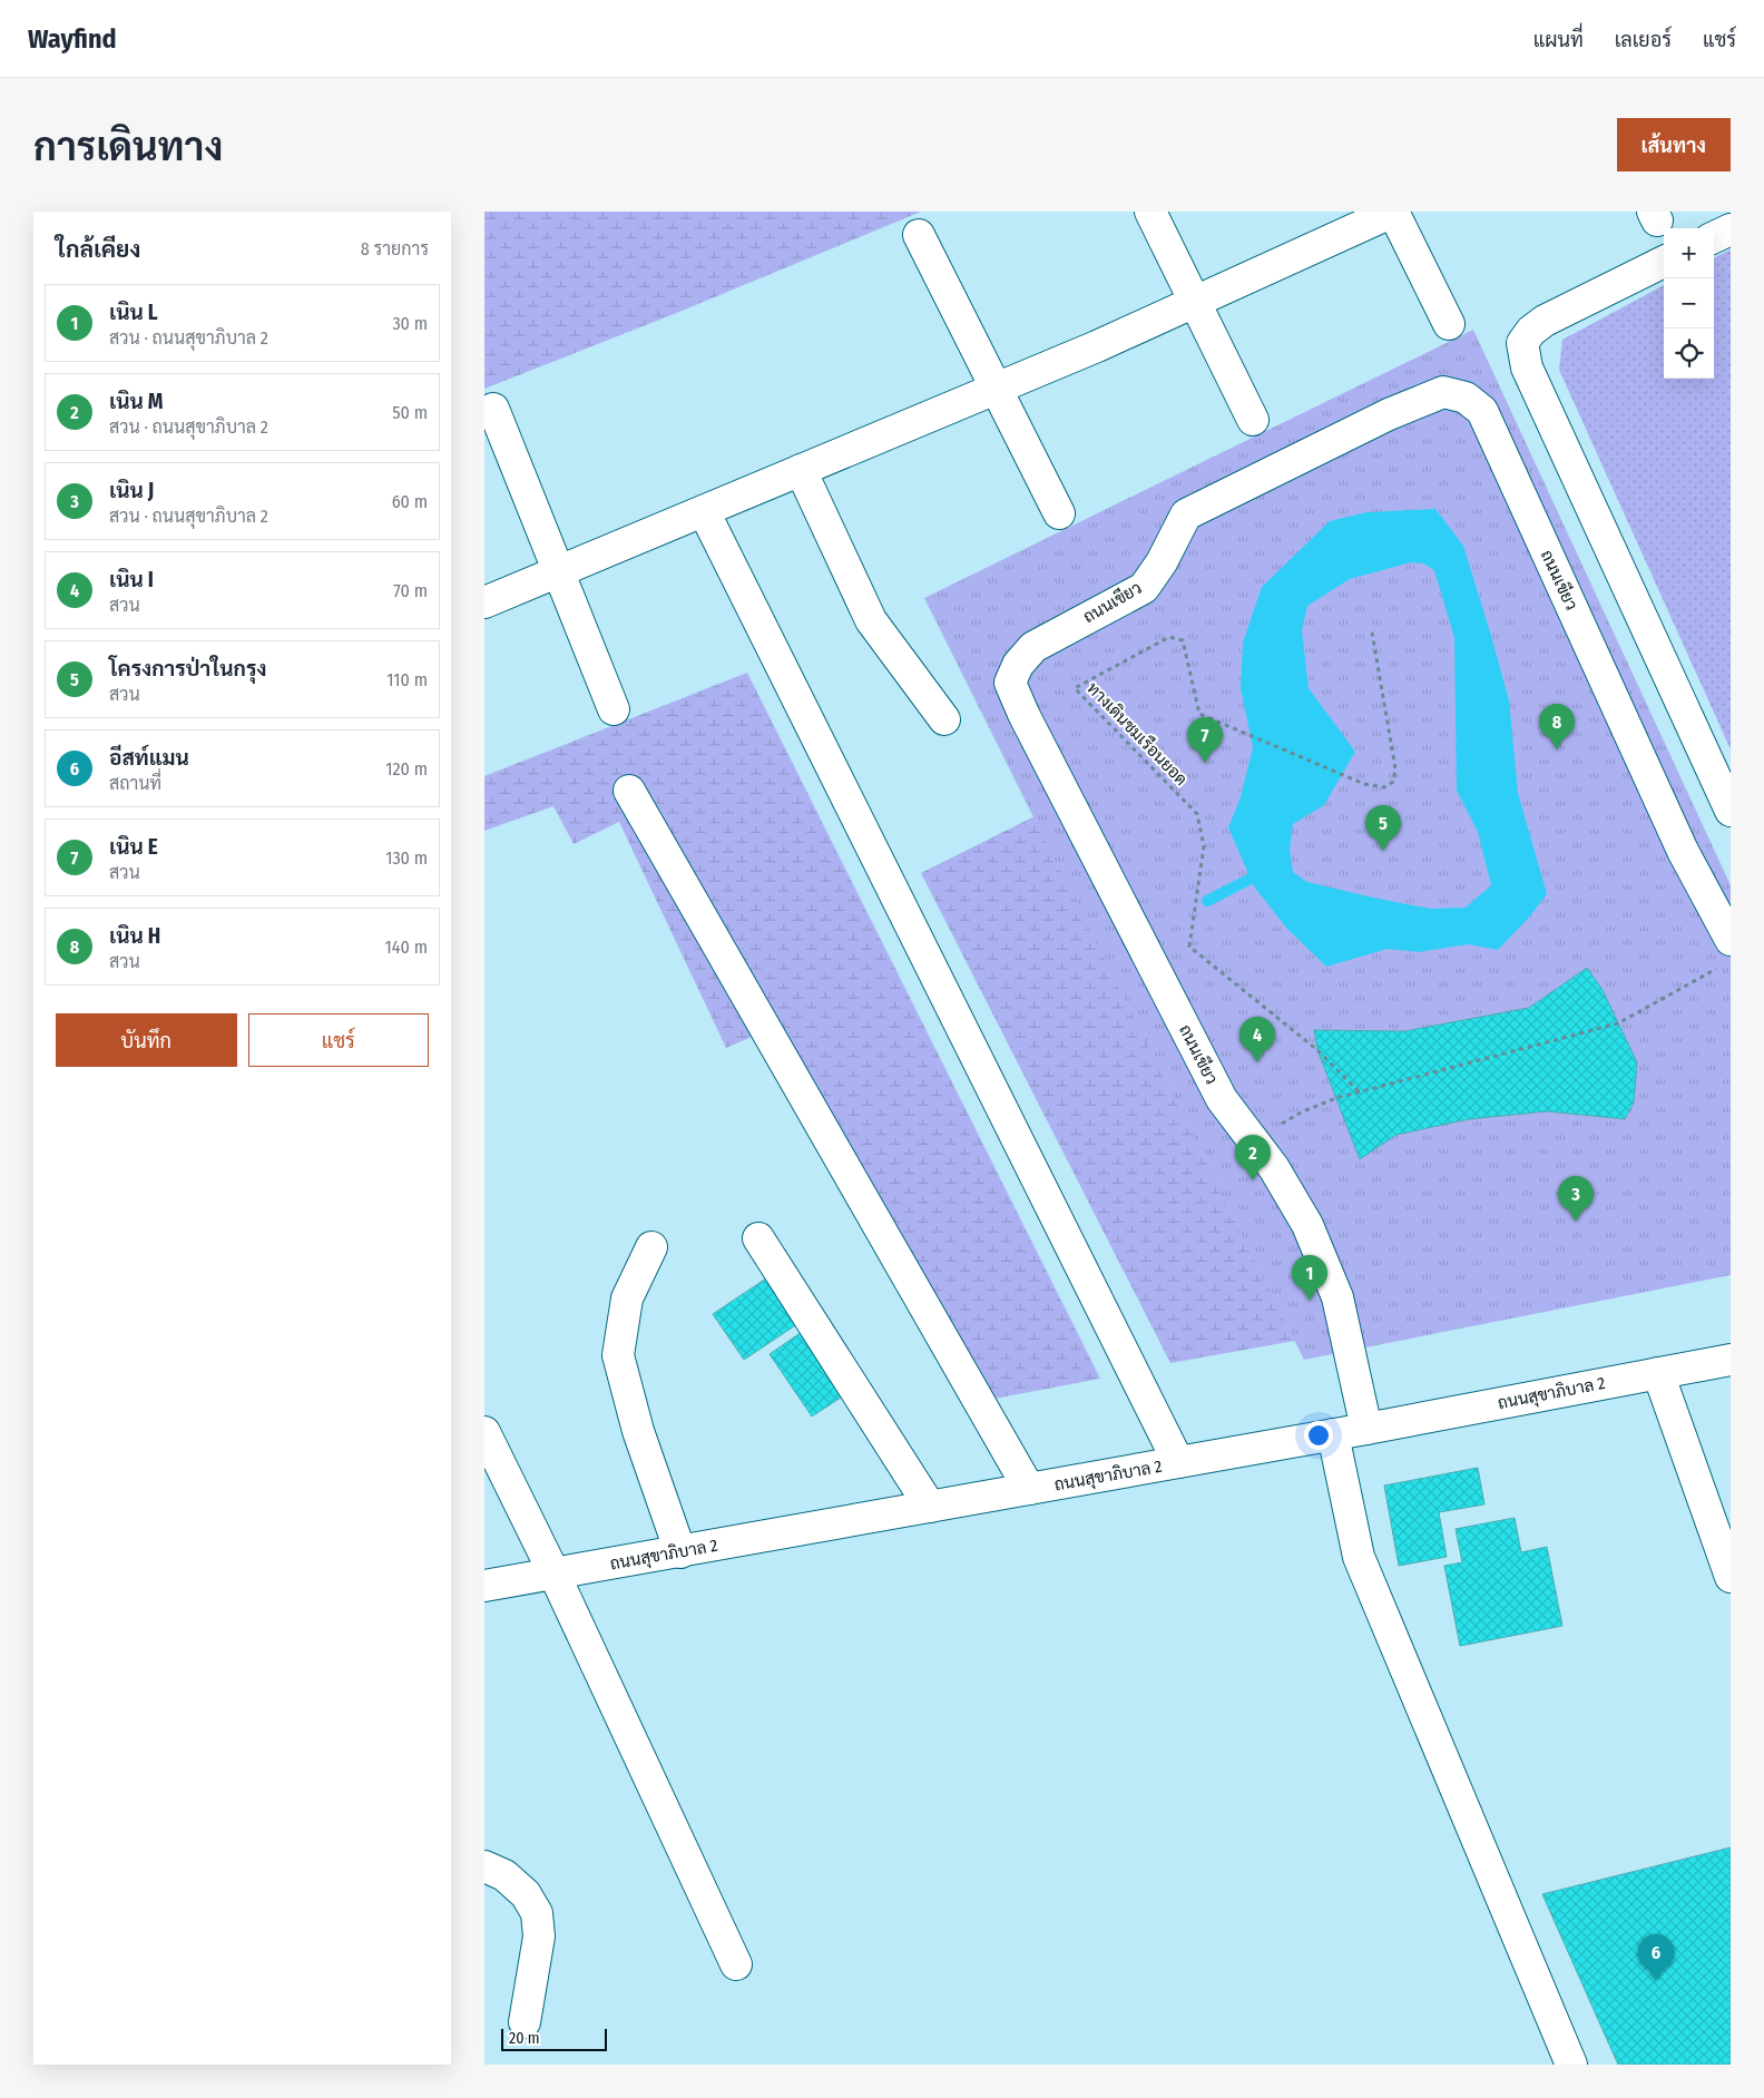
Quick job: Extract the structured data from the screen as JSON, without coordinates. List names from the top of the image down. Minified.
{"streets":{"street":["ถนนเขียว","ถนนสุขาภิบาล 2"],"path":["ทางเดินชมเรือนยอด"]},"crossings":[["ถนนเขียว","ถนนสุขาภิบาล 2"]],"scale_bar":"20 m","page":{"header":"Wayfind","nav":["แผนที่","เลเยอร์","แชร์"],"buttons":["เส้นทาง",["บันทึก","แชร์"]],"title":"การเดินทาง","heading":["ใกล้เคียง","8 รายการ"],"map_buttons":["+","−"],"list":[{"mark":"1","name":"เนิน L","note":"สวน · ถนนสุขาภิบาล 2","value":"30 m"},{"mark":"2","name":"เนิน M","note":"สวน · ถนนสุขาภิบาล 2","value":"50 m"},{"mark":"3","name":"เนิน J","note":"สวน · ถนนสุขาภิบาล 2","value":"60 m"},{"mark":"4","name":"เนิน I","note":"สวน","value":"70 m"},{"mark":"5","name":"โครงการป่าในกรุง","note":"สวน","value":"110 m"},{"mark":"6","name":"อีสท์แมน","note":"สถานที่","value":"120 m"},{"mark":"7","name":"เนิน E","note":"สวน","value":"130 m"},{"mark":"8","name":"เนิน H","note":"สวน","value":"140 m"}],"pins":["8","7","5","4","2","3","1","6"],"scale":"20 m"}}
